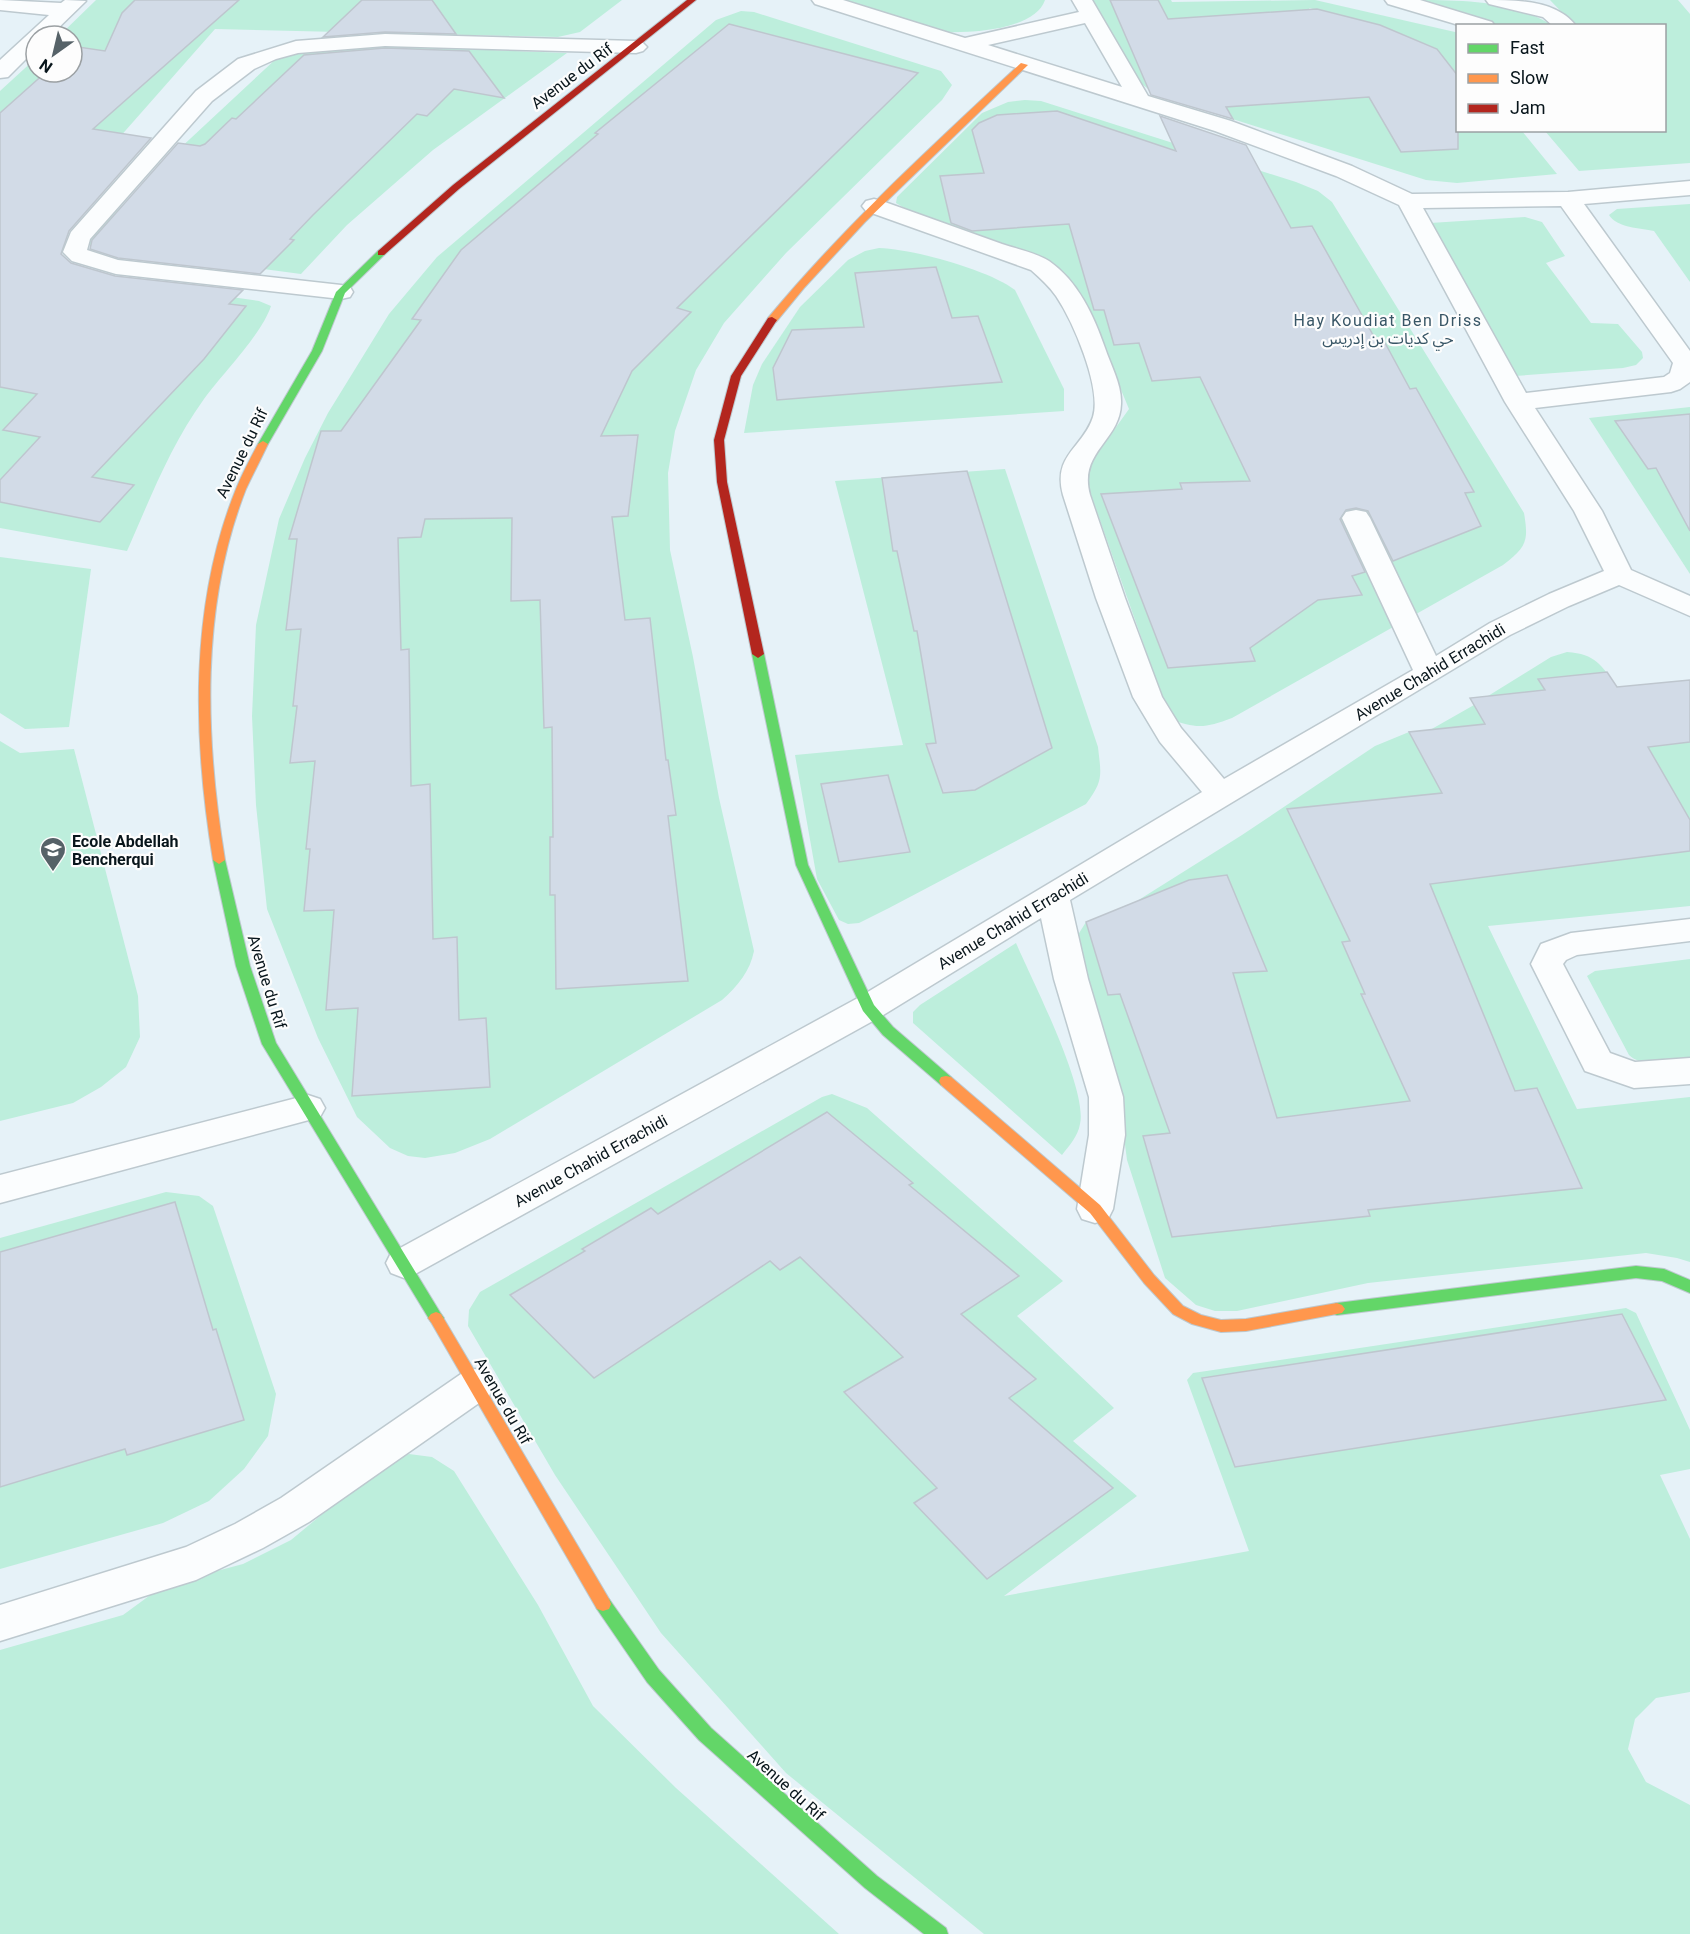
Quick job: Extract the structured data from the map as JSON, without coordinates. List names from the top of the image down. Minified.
{"streets":{"street":["Avenue du Rif","Avenue Chahid Errachidi"]},"crossings":[["Avenue du Rif","Avenue Chahid Errachidi"]],"districts":["Hay Koudiat Ben Driss حي كديات بن إدريس"],"places":{"school or university":["Ecole Abdellah Bencherqui"]},"legend":["Fast","Slow","Jam"],"north":"bottom left"}
